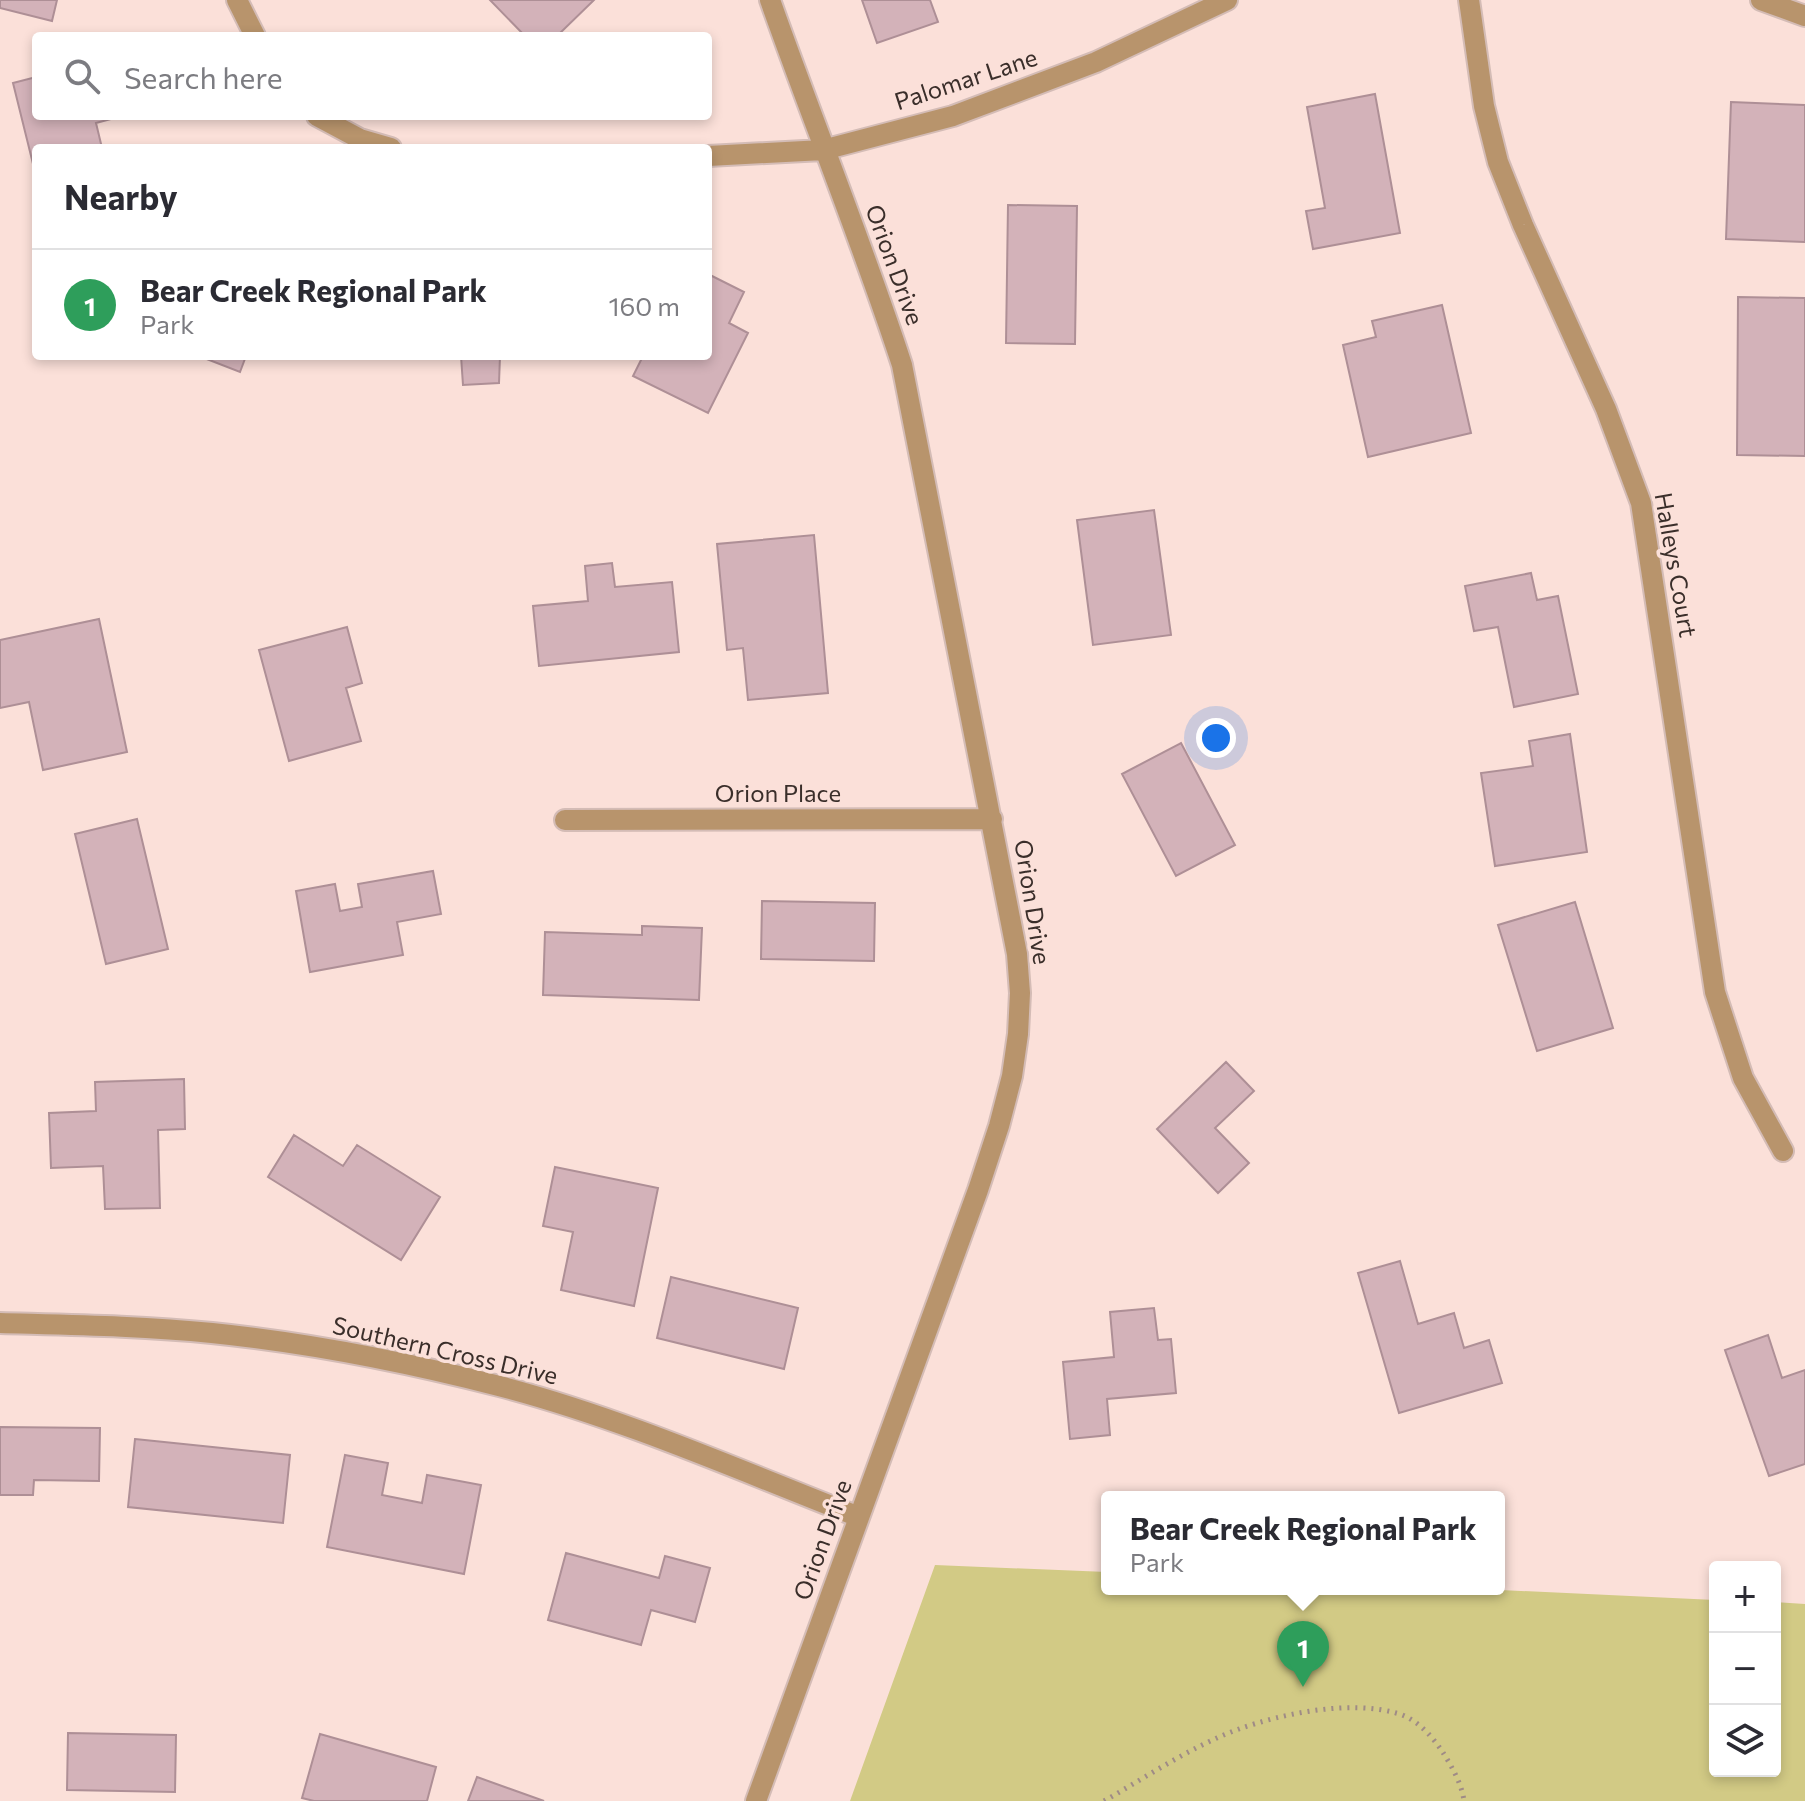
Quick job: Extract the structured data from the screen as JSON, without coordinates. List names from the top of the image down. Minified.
{"streets":{"street":["Palomar Lane","Orion Drive","Halleys Court","Orion Place","Southern Cross Drive"]},"crossings":[["Palomar Lane","Orion Drive"],["Orion Drive","Orion Place"],["Orion Drive","Southern Cross Drive"]],"page":{"search":"Search here","heading":"Nearby","list":[{"mark":"1","name":"Bear Creek Regional Park","note":"Park","value":"160 m"}],"popup":["Bear Creek Regional Park","Park"],"map_buttons":["+","−"],"pins":"1"}}
